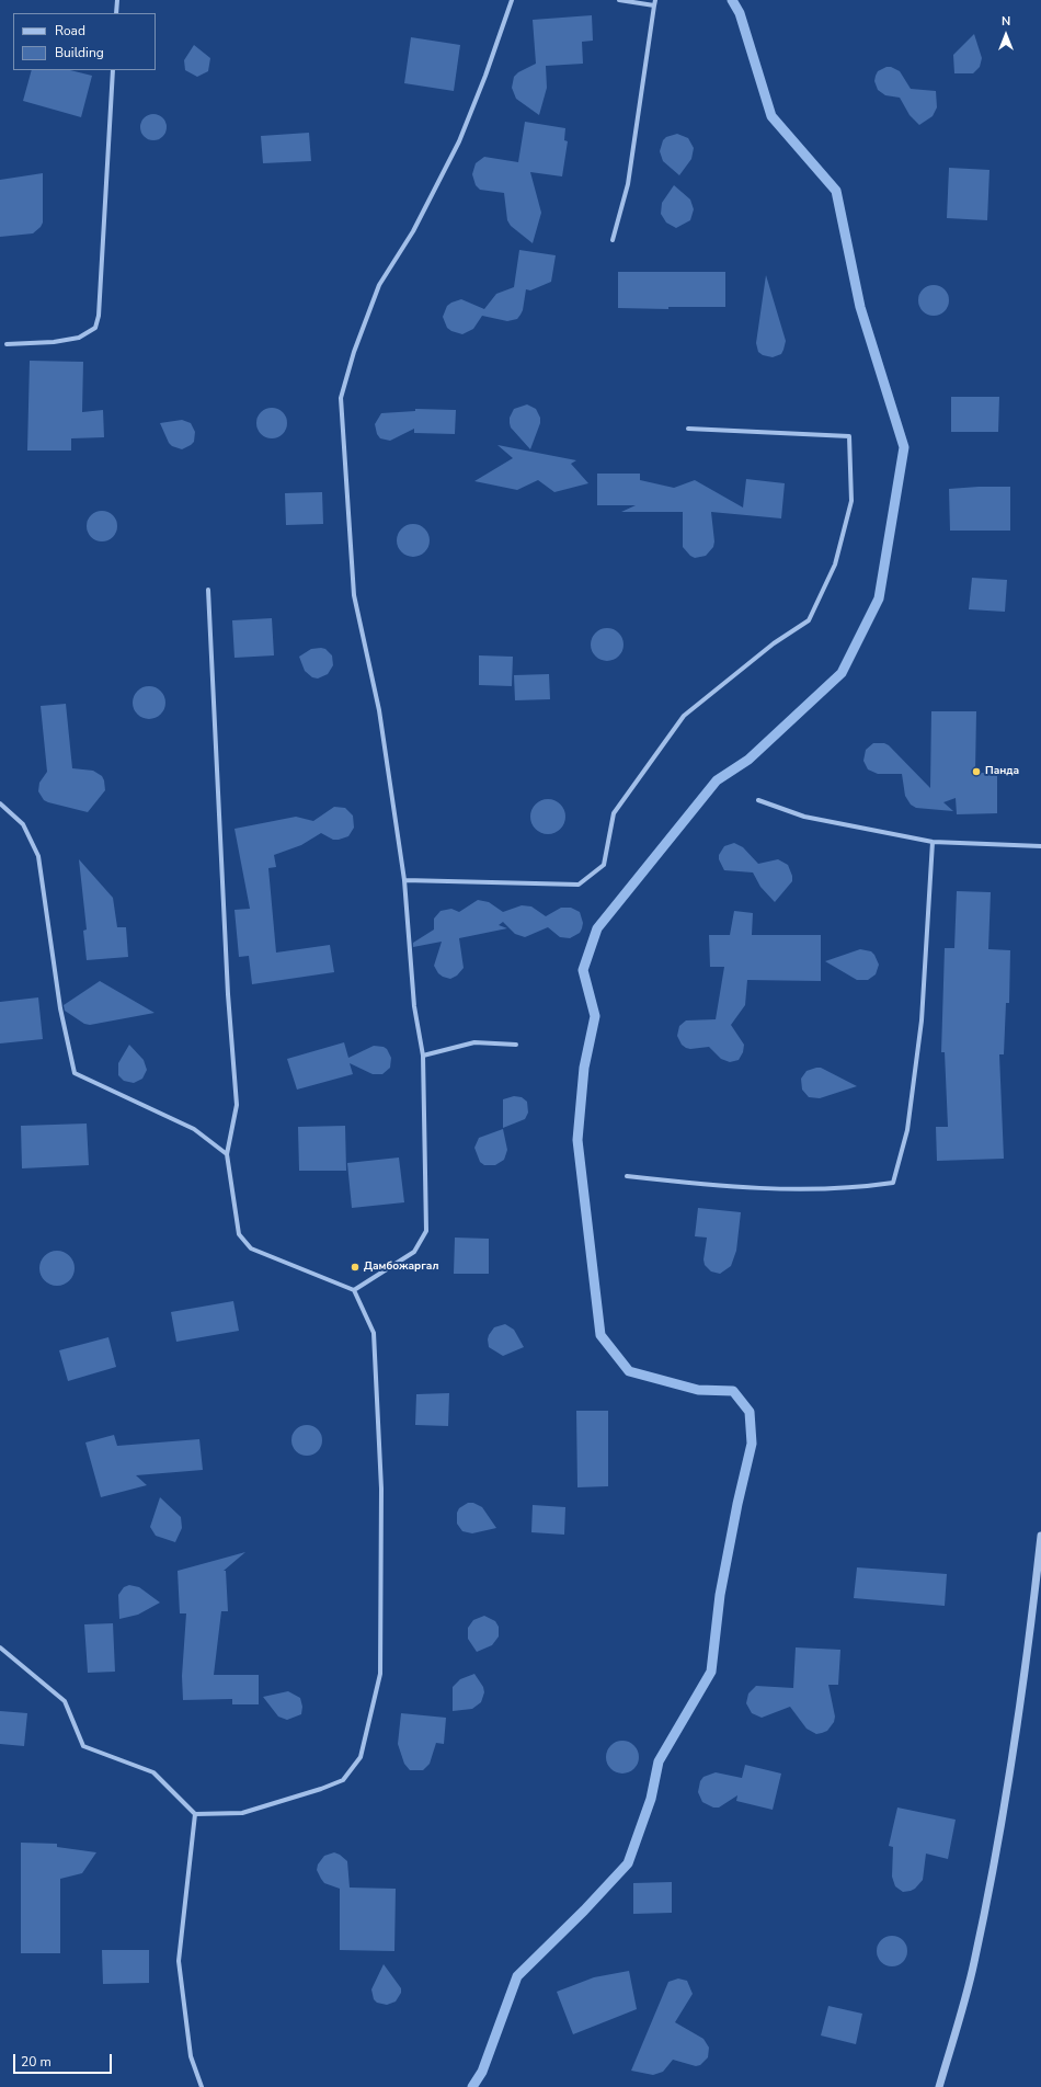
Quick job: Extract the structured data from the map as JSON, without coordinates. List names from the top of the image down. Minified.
{"places":["Панда","Дамбожаргал"],"legend":["Road","Building"],"scale_bar":"20 m","north":"top"}
